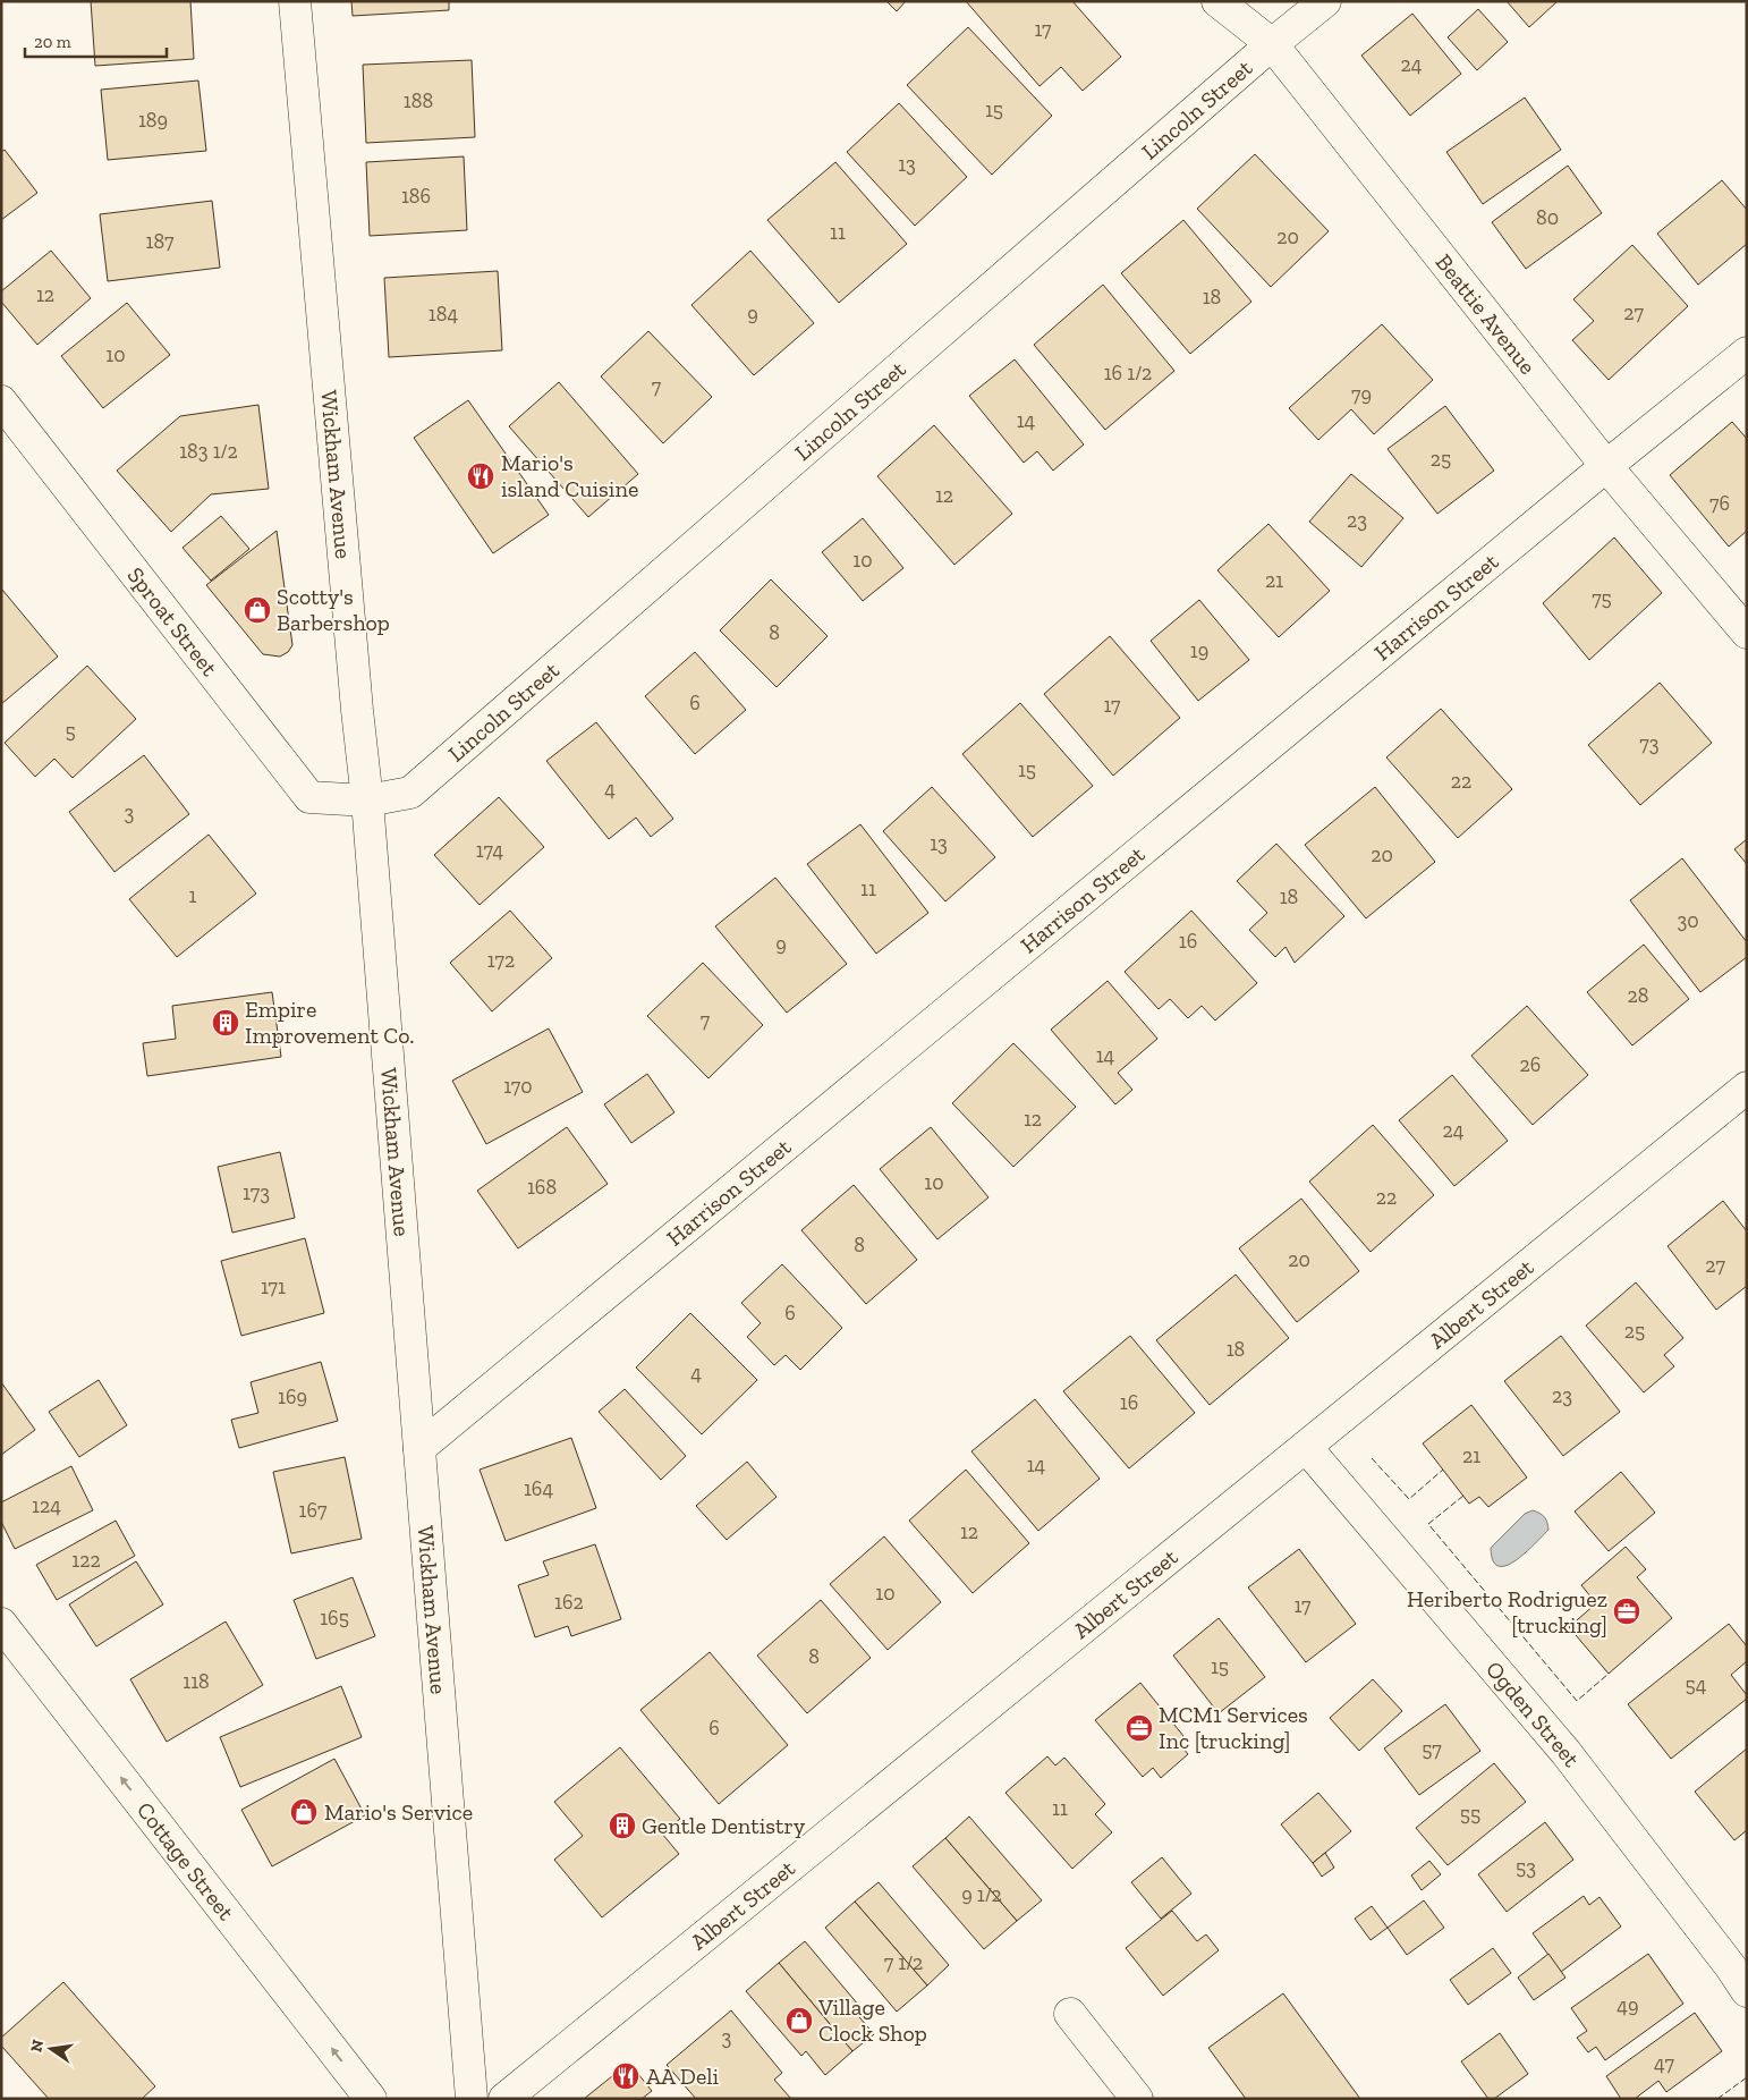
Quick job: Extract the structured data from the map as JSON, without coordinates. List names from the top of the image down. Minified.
{"streets":{"street":["Lincoln Street","Beattie Avenue","Wickham Avenue","Harrison Street","Sproat Street","Albert Street","Ogden Street","Cottage Street"]},"crossings":[["Lincoln Street","Beattie Avenue"],["Lincoln Street","Wickham Avenue"],["Lincoln Street","Sproat Street"],["Beattie Avenue","Harrison Street"],["Wickham Avenue","Harrison Street"],["Wickham Avenue","Sproat Street"],["Albert Street","Ogden Street"]],"one_way":["Cottage Street"],"places":{"restaurant":["Mario's island Cuisine","AA Deli"],"shop":["Scotty's Barbershop","Mario's Service","Village Clock Shop"],"building":["Empire Improvement Co.","Gentle Dentistry"],"office":["Heriberto Rodriguez [trucking]","MCM1 Services Inc [trucking]"]},"house_numbers":["17","24","188","15","189","13","186","80","11","20","187","12","18","27","184","9","10","16 1/2","7","79","14","183 1/2","25","12","76","23","10","21","75","8","19","6","17","5","73","15","22","4","3","13","174","20","11","1","18","30","16","9","172","28","7","14","26","170","12","24","10","168","173","22","8","20","27","171","6","25","18","4","23","169","16","21","14","164","124","167","12","122","10","162","17","165","8","15","118","54","6","57","11","55","53","9 1/2","7 1/2","49","3","47"],"scale_bar":"20 m","north":"left"}
